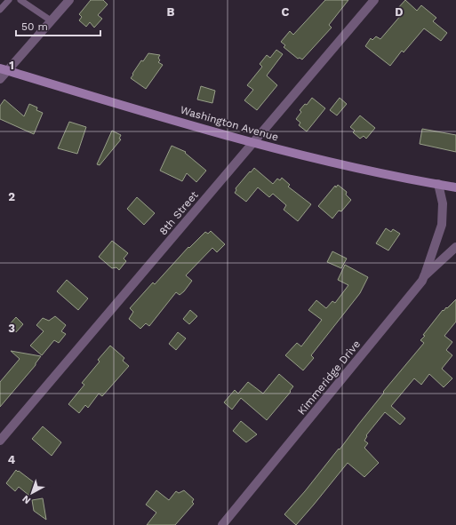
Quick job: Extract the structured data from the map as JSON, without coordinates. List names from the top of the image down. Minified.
{"streets":{"street":["Washington Avenue","8th Street","Kimmeridge Drive"]},"crossings":[["Washington Avenue","8th Street"]],"scale_bar":"50 m","north":"bottom left","grid":{"columns":["B","C","D"],"rows":["1","2","3","4"]}}
